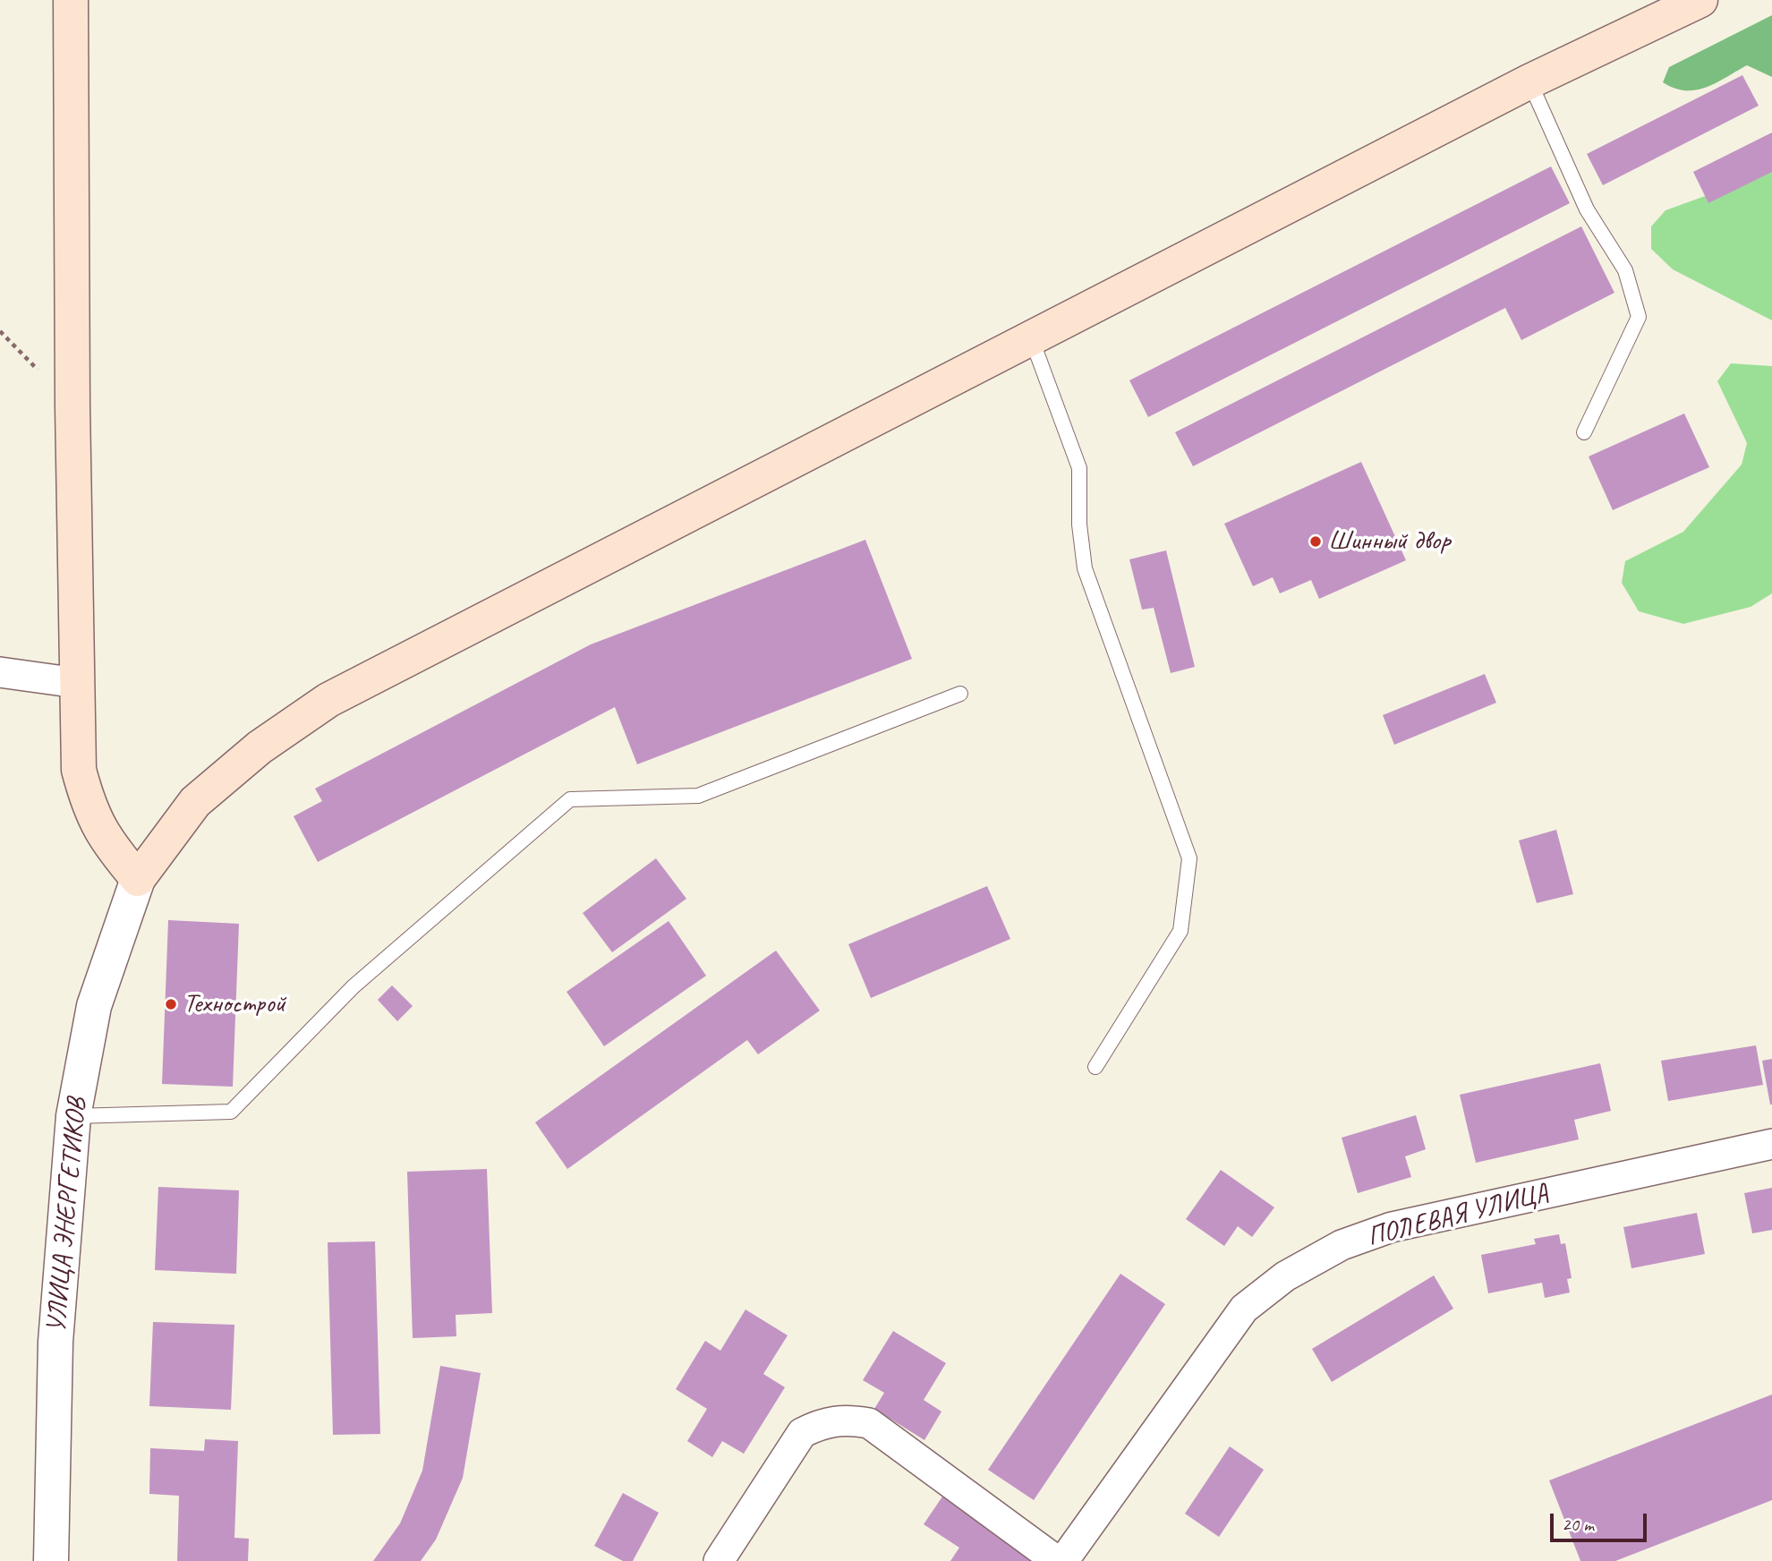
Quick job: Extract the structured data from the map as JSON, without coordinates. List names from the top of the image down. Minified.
{"streets":{"street":["УЛИЦА ЭНЕРГЕТИКОВ","ПОЛЕВАЯ УЛИЦА"]},"places":["Шинный двор","Технострой"],"scale_bar":"20 m"}
